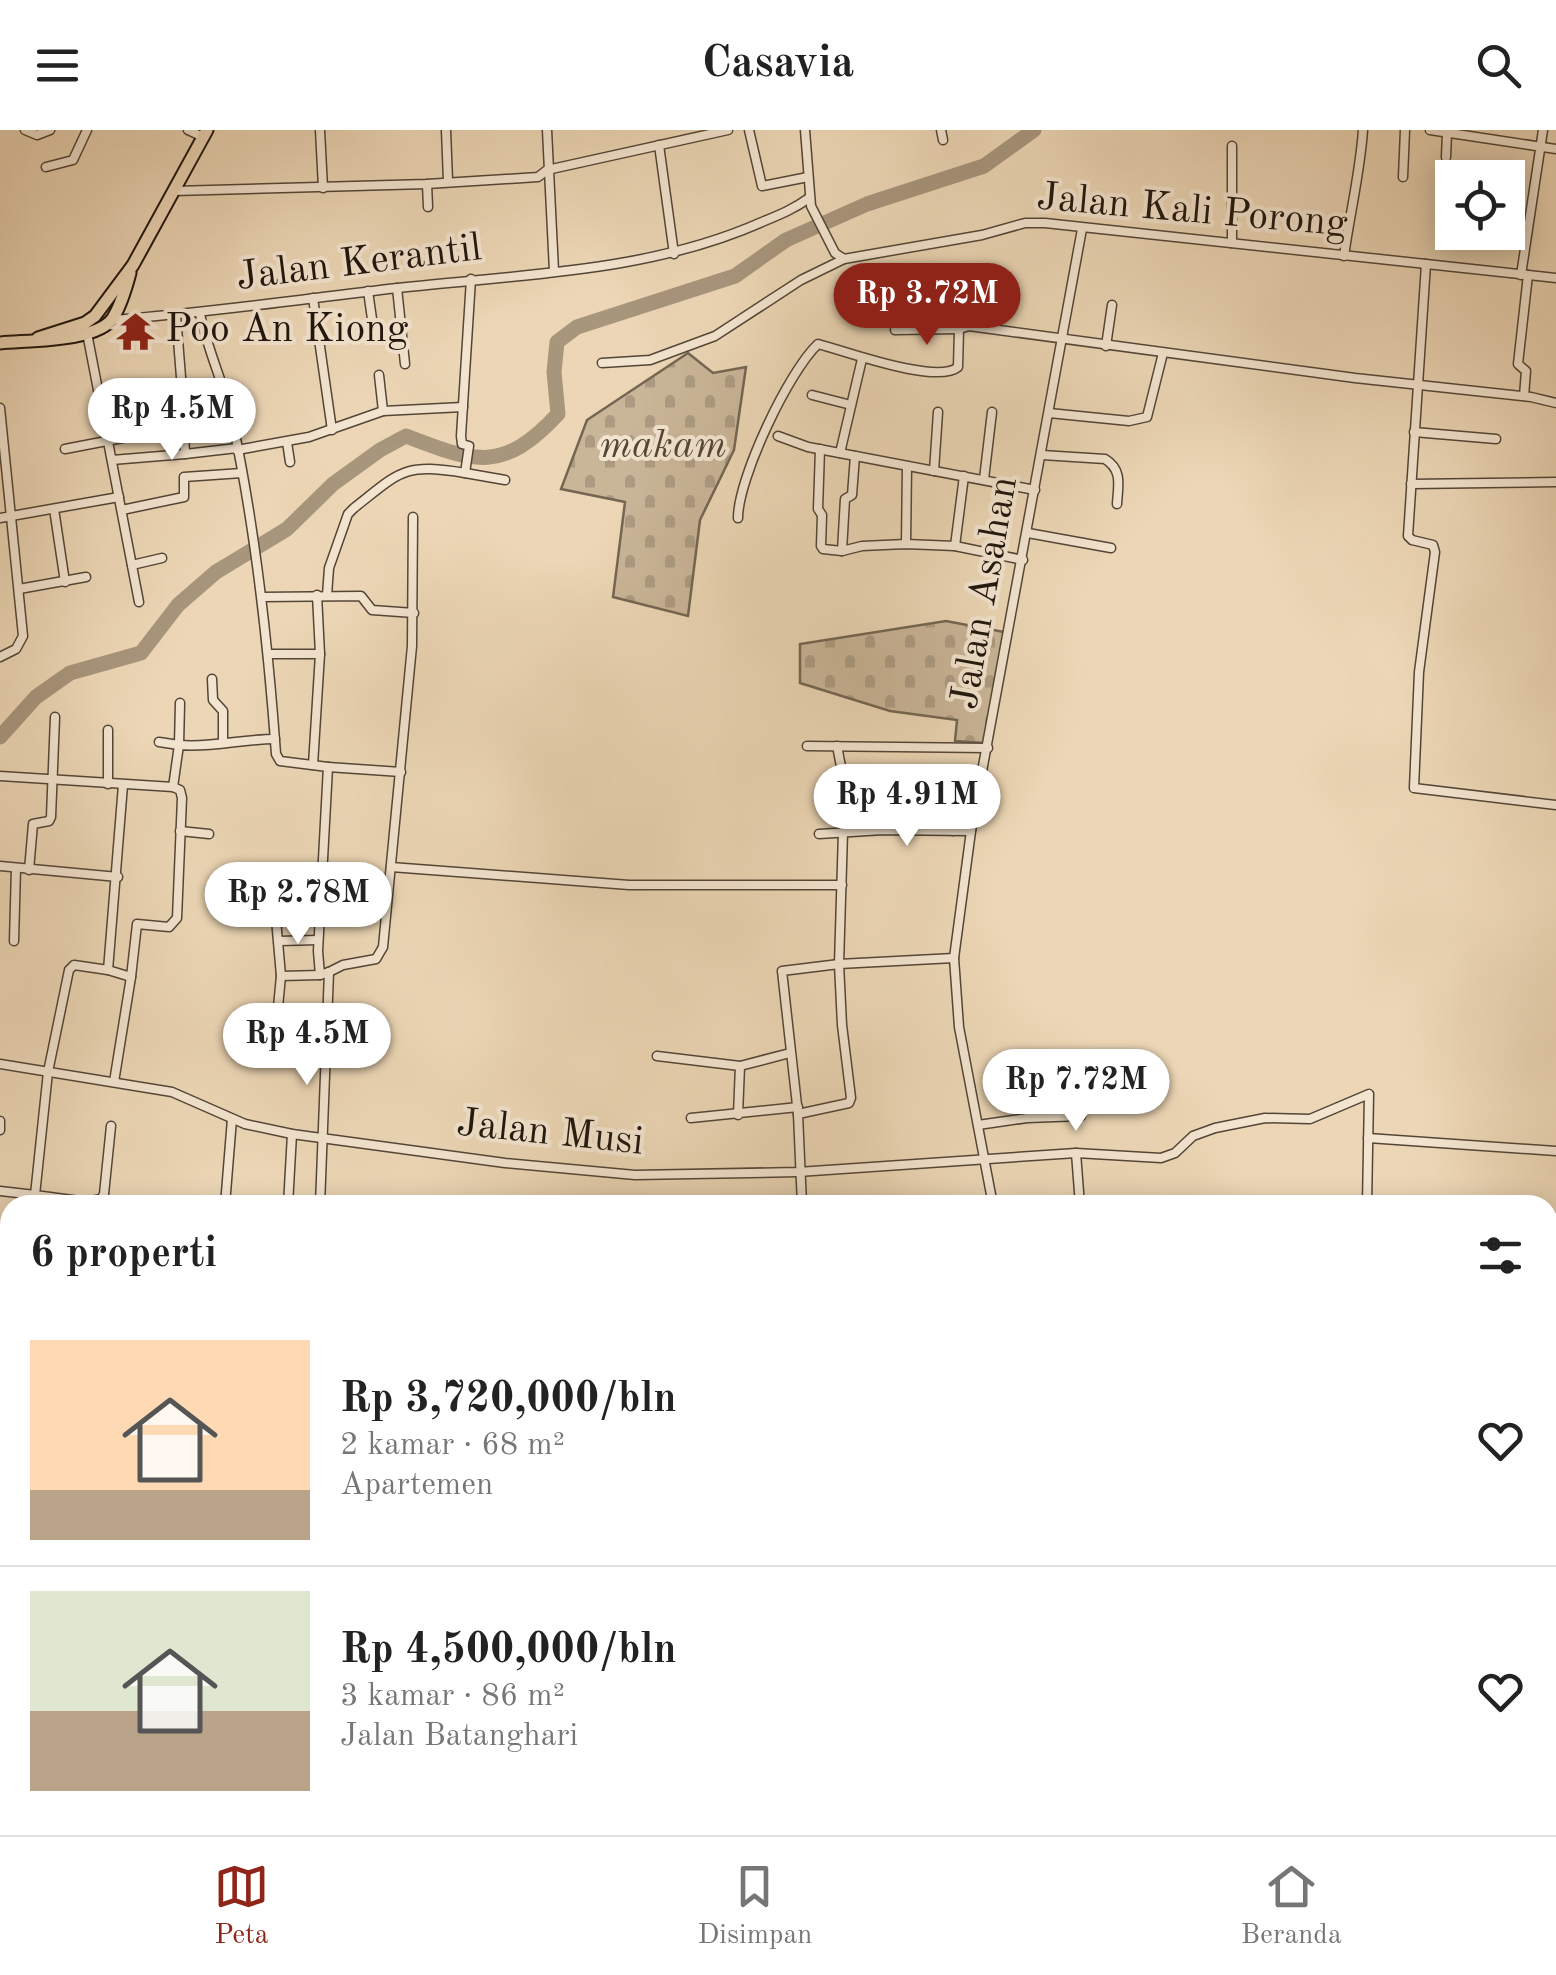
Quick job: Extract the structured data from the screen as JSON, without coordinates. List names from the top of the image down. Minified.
{"streets":{"street":["Jalan Kali Porong","Jalan Kerantil","Jalan Asahan","Jalan Musi"]},"crossings":[["Jalan Kali Porong","Jalan Asahan"],["Jalan Asahan","Jalan Musi"]],"parks":["makam"],"places":{"temple":["Poo An Kiong"]},"page":{"header":"Casavia","price":["Rp 3.72M","Rp 4.5M","Rp 4.91M","Rp 2.78M","Rp 4.5M","Rp 7.72M"],"heading":"6 properti","list":[{"name":"Rp 3,720,000/bln","note":"2 kamar · 68 m² · Apartemen"},{"name":"Rp 4,500,000/bln","note":"3 kamar · 86 m² · Jalan Batanghari"}],"tabs":["Peta","Disimpan","Beranda"]}}
